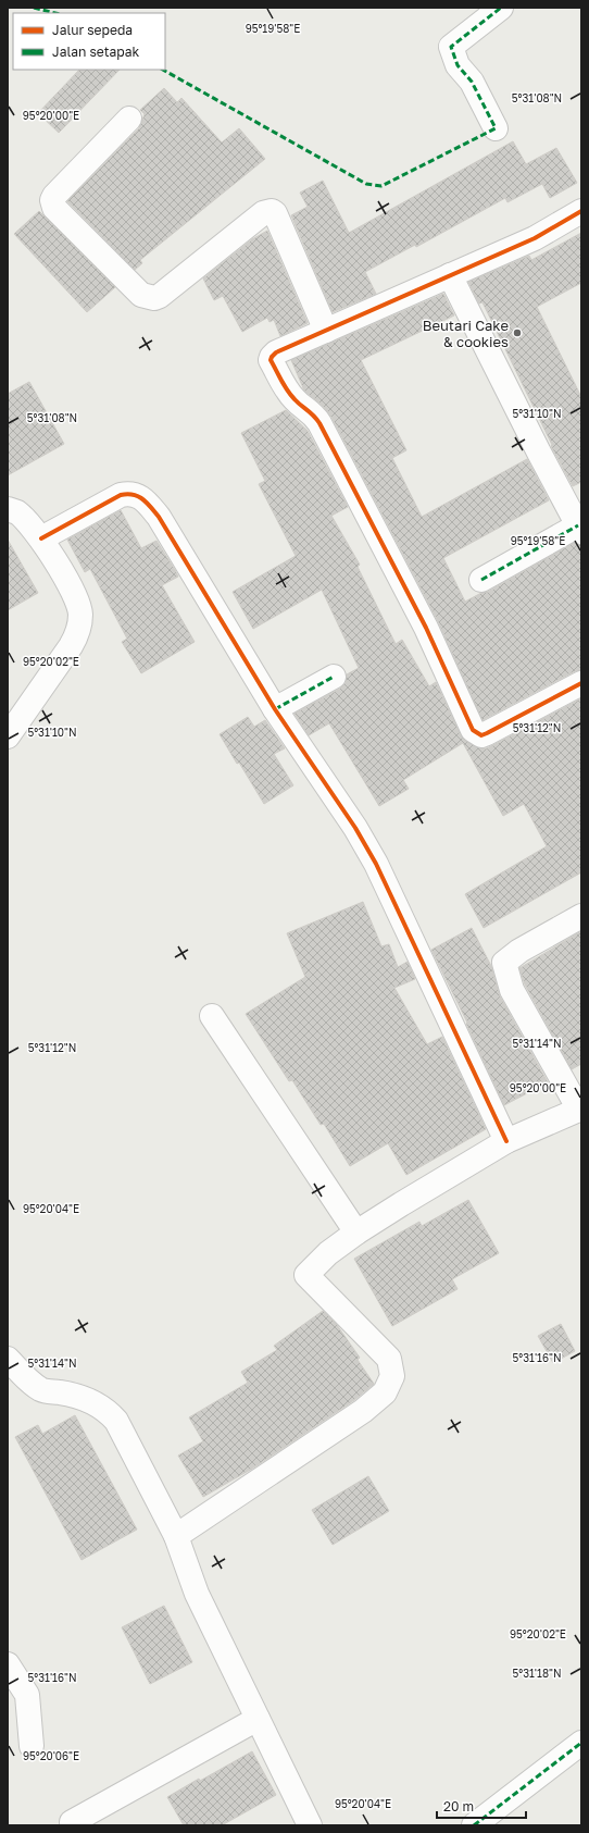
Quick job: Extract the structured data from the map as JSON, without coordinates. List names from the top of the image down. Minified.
{"places":["Beutari Cake & cookies"],"legend":["Jalur sepeda","Jalan setapak"],"scale_bar":"20 m","coordinates":["95°19'58\"E","5°31'08\"N","95°20'00\"E","5°31'10\"N","95°20'02\"E","5°31'12\"N","5°31'14\"N","95°20'04\"E","5°31'16\"N","5°31'18\"N","95°20'06\"E"]}
